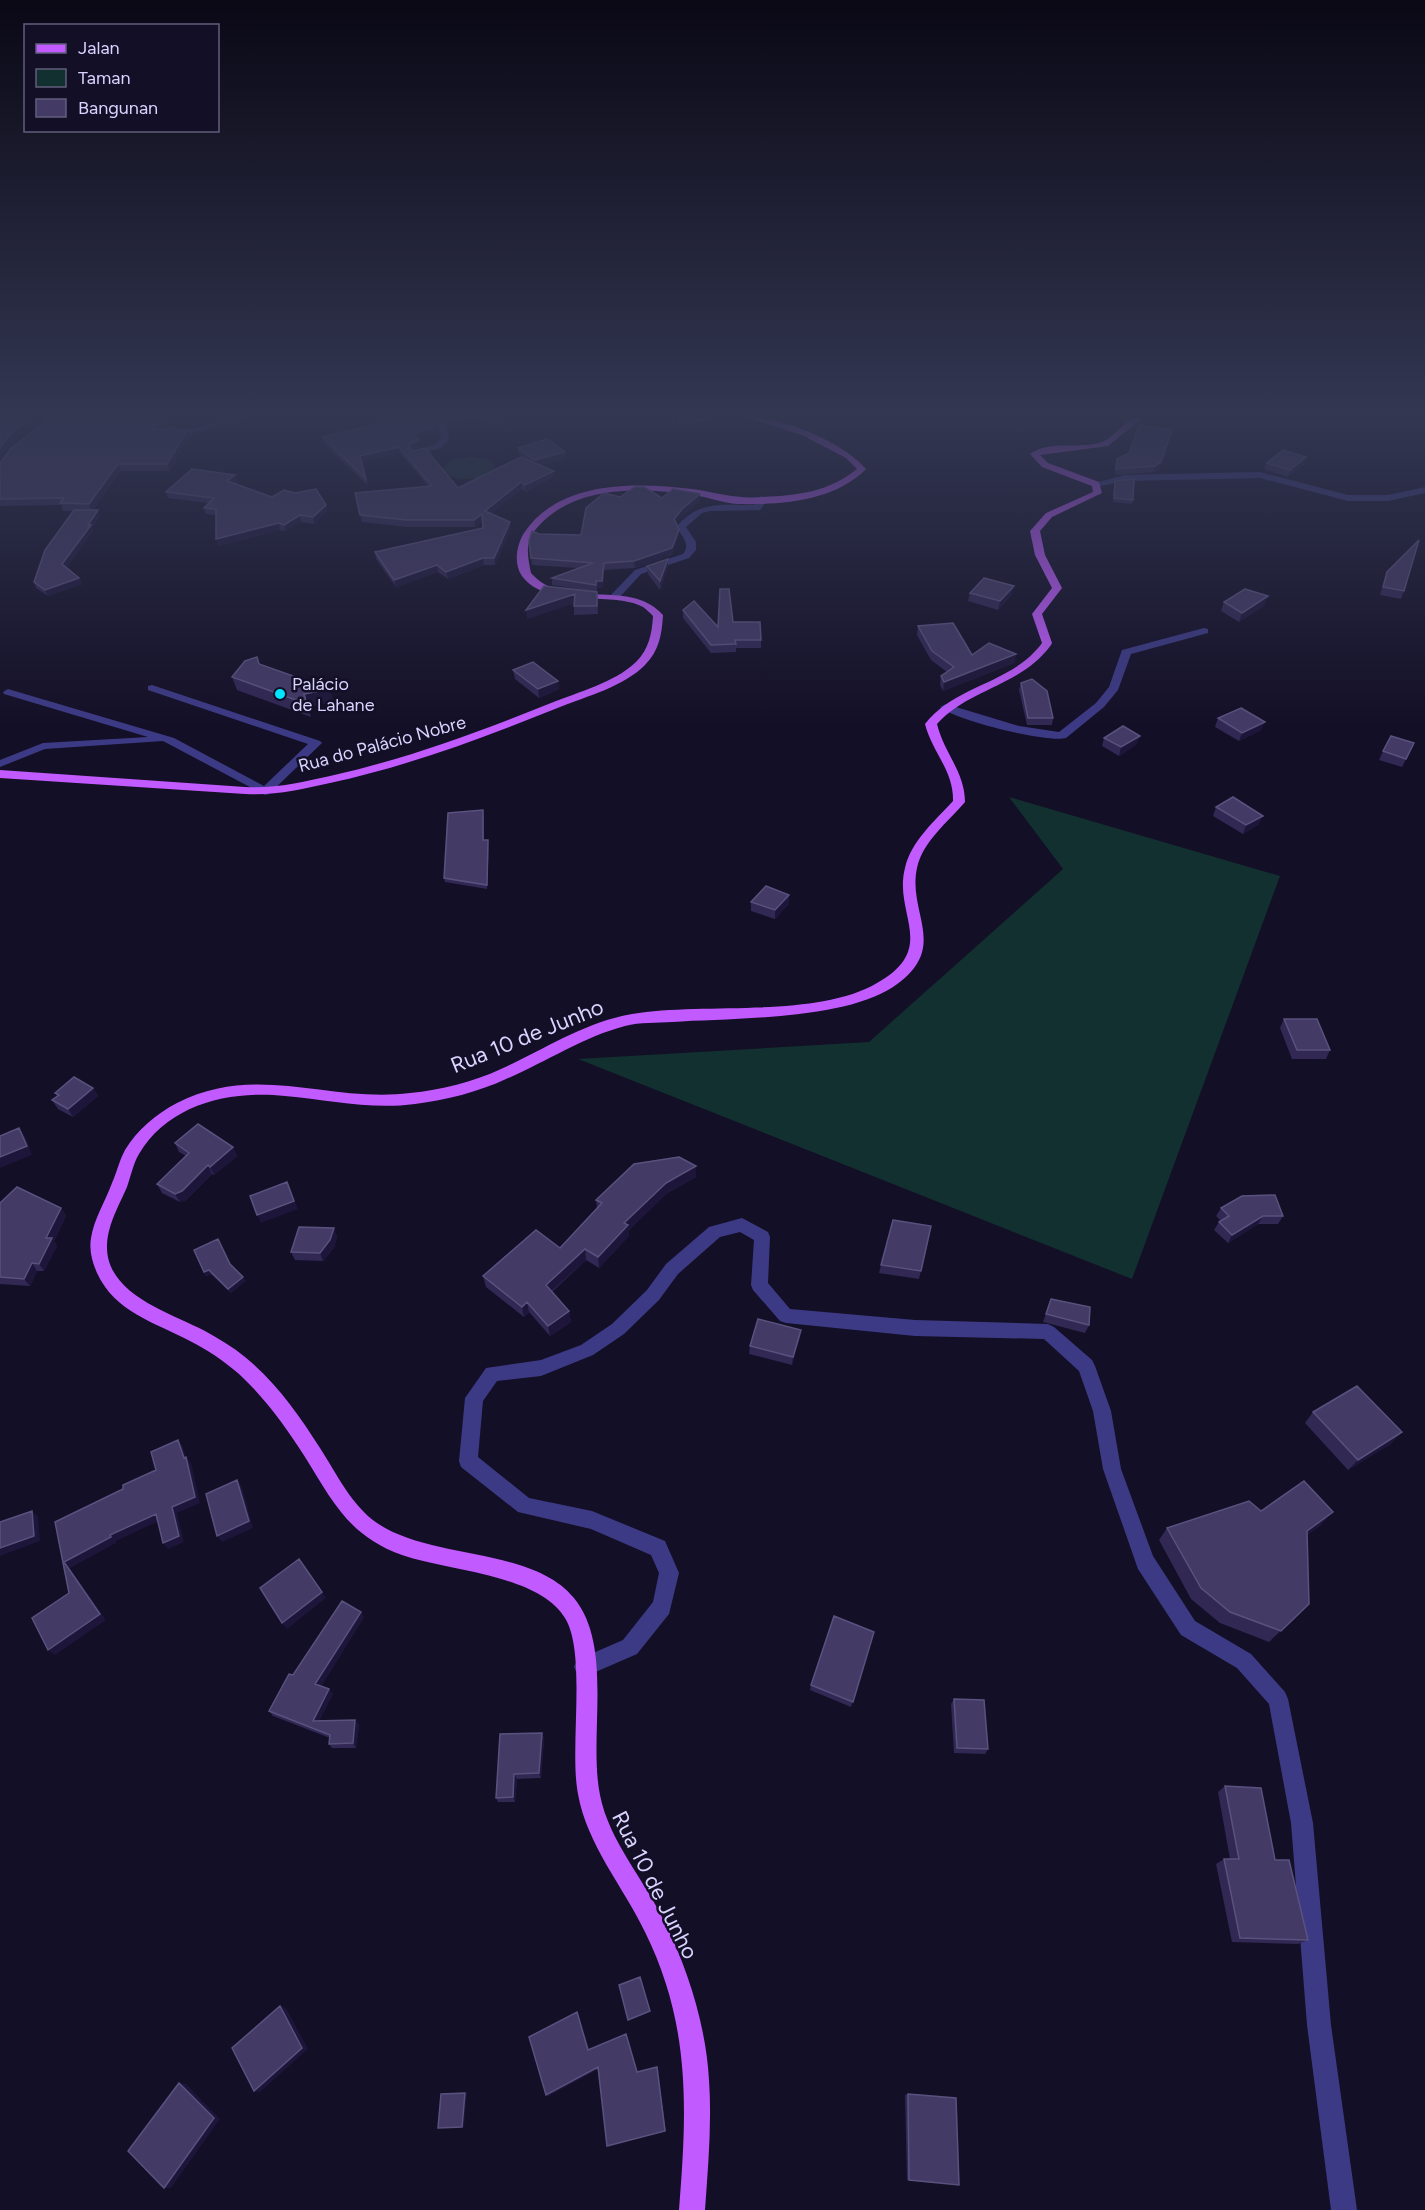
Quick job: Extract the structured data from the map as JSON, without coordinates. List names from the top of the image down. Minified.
{"streets":{"main road":["Rua do Palácio Nobre","Rua 10 de Junho"]},"places":["Palácio de Lahane"],"legend":["Jalan","Taman","Bangunan"]}
